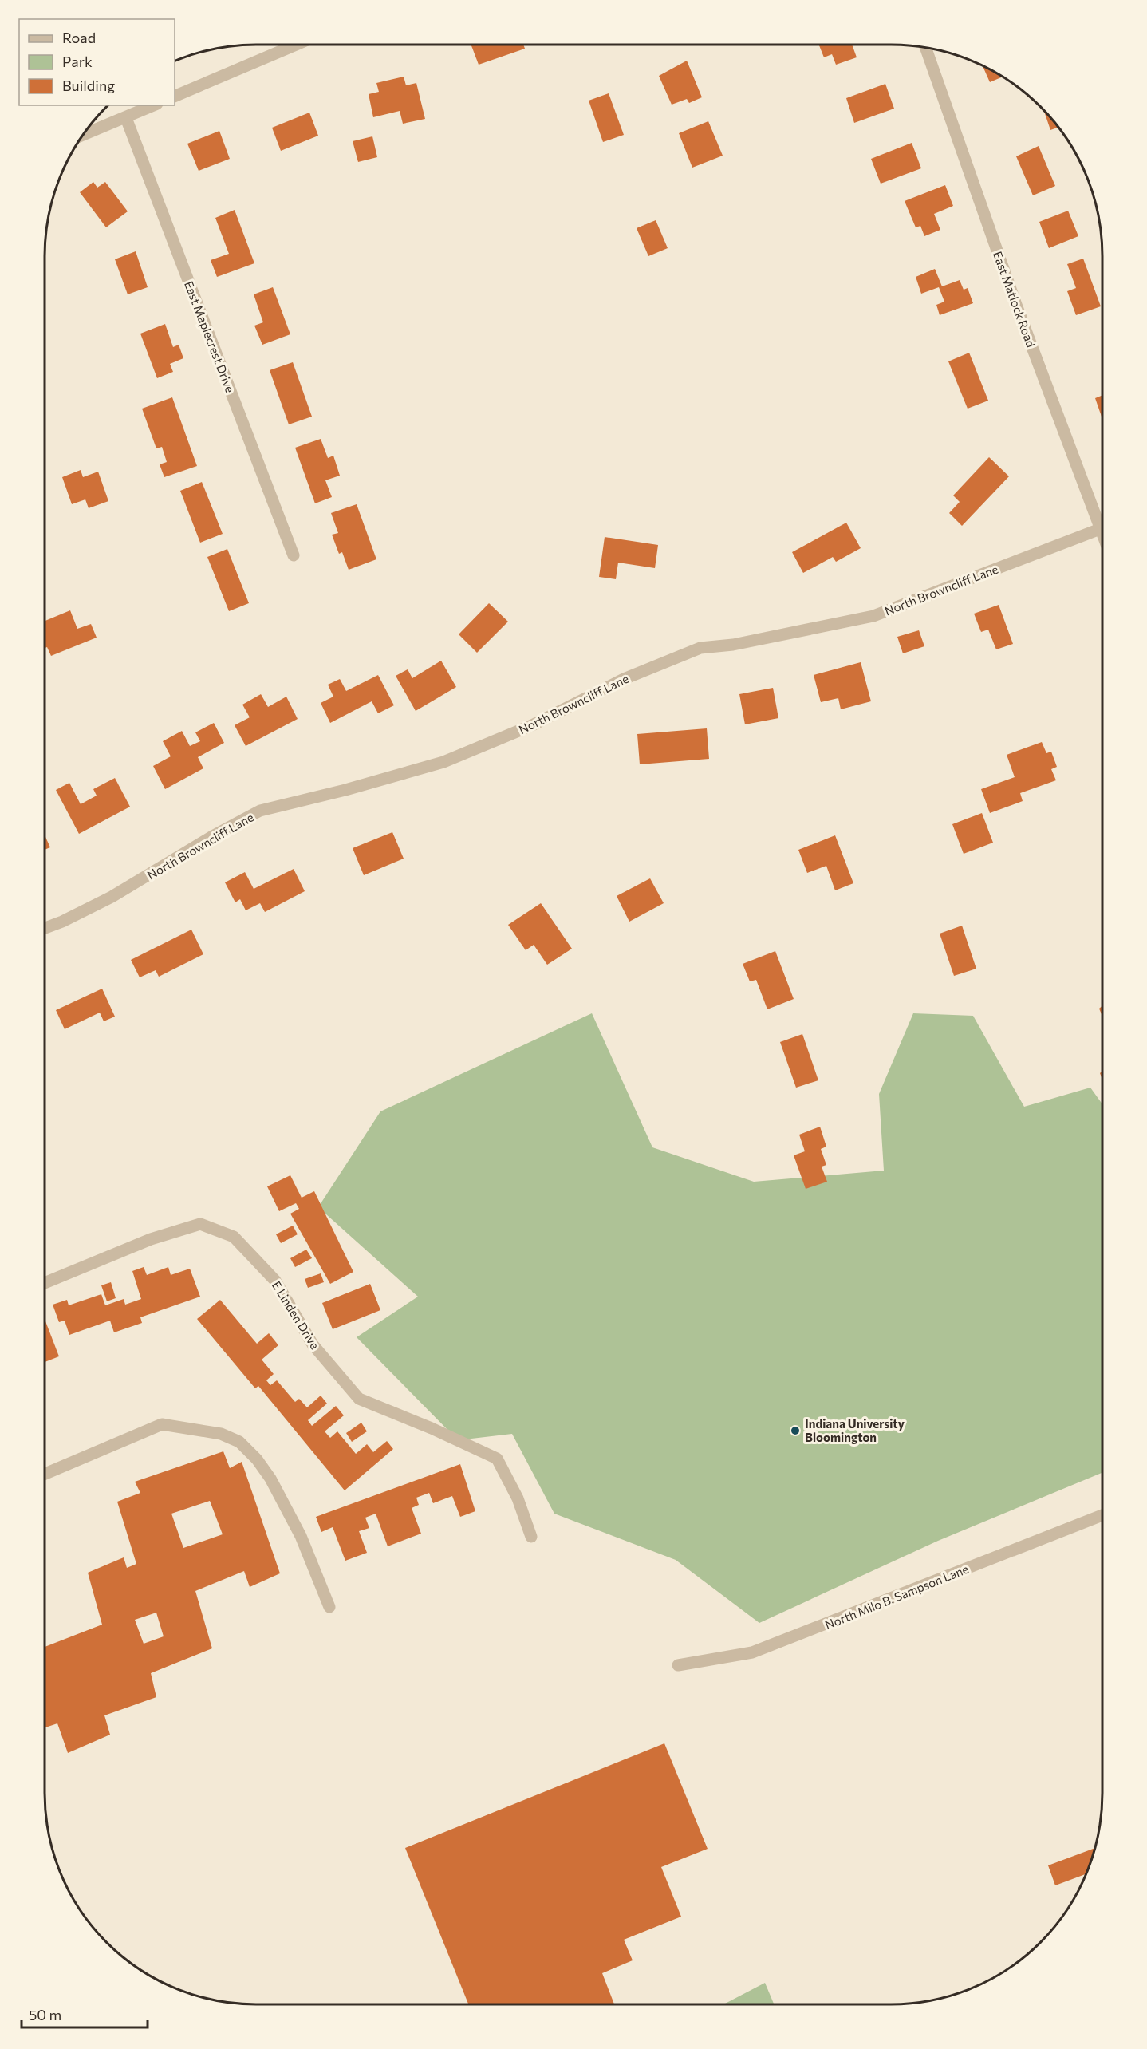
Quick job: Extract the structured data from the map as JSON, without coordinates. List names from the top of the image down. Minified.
{"streets":{"street":["East Matlock Road","East Maplecrest Drive","North Browncliff Lane","E Linden Drive","North Milo B. Sampson Lane"]},"crossings":[["East Matlock Road","North Browncliff Lane"]],"places":["Indiana University Bloomington"],"legend":["Road","Park","Building"],"scale_bar":"50 m"}
